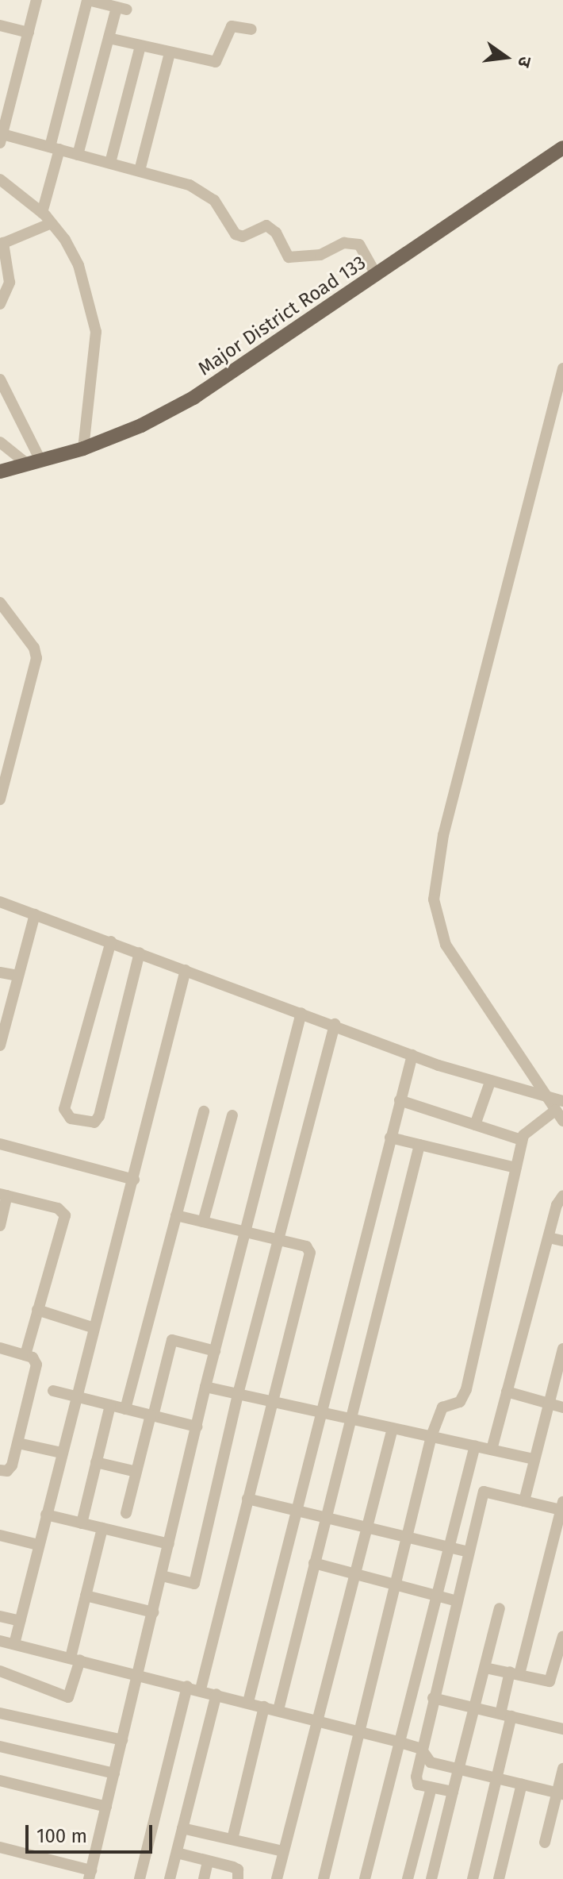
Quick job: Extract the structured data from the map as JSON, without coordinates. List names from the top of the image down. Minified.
{"streets":{"main road":["Major District Road 133"]},"scale_bar":"100 m","north":"right"}
